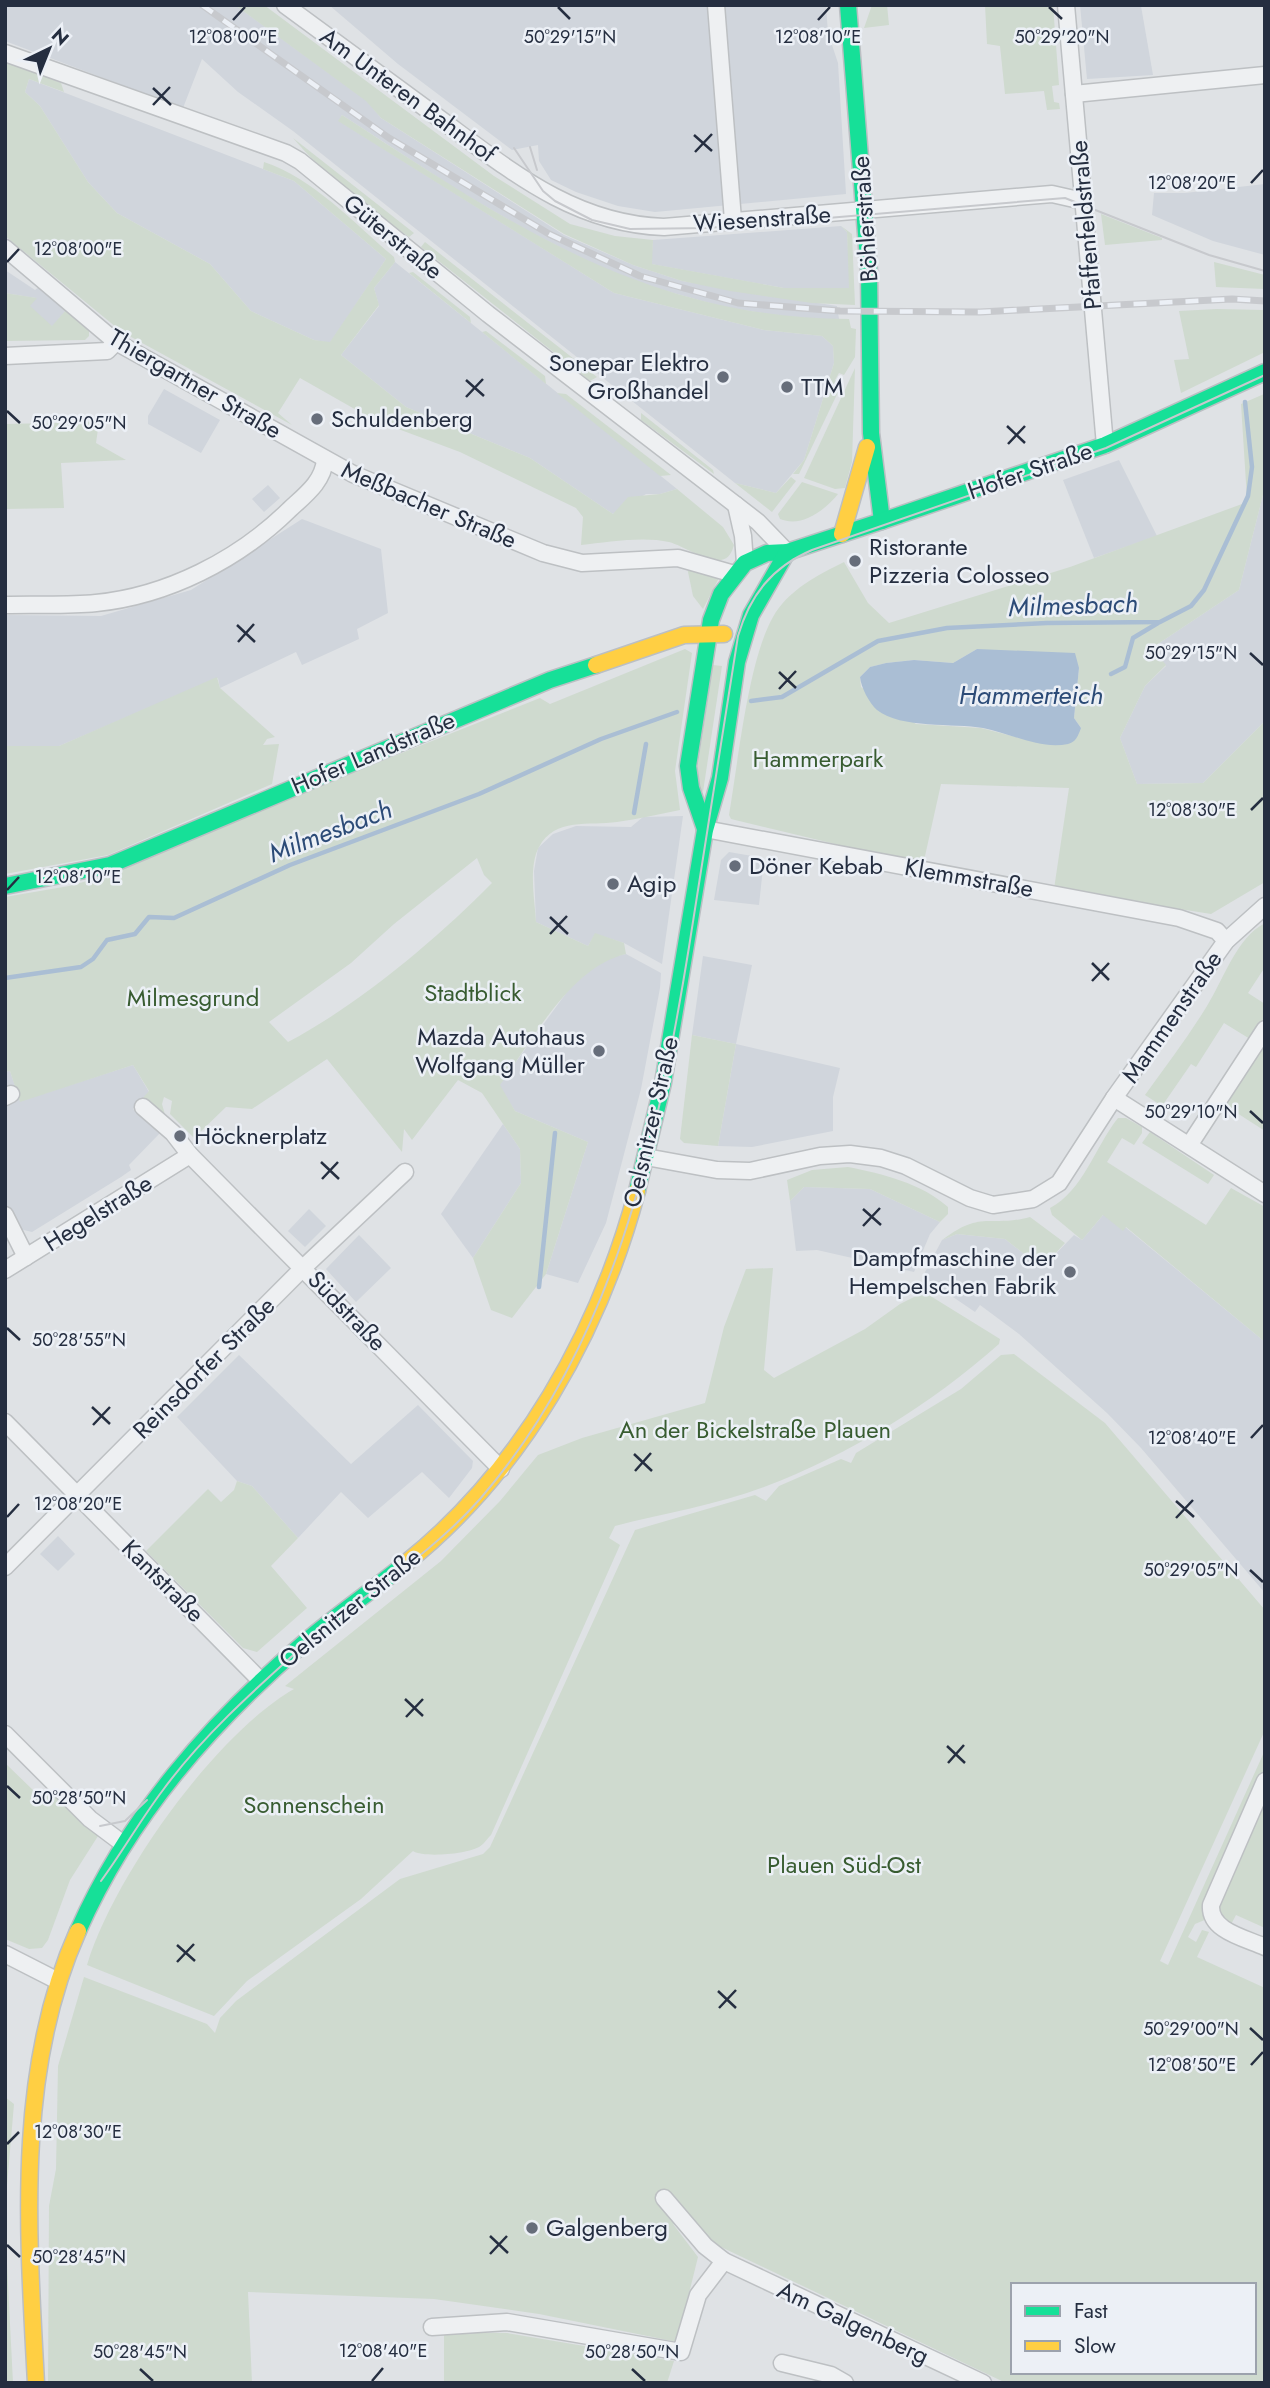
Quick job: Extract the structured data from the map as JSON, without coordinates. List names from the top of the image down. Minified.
{"streets":{"main road":["Böhlerstraße","Hofer Straße","Hofer Landstraße","Oelsnitzer Straße"],"street":["Am Unteren Bahnhof","Wiesenstraße","Pfaffenfeldstraße","Güterstraße","Thiergartner Straße","Meßbacher Straße","Klemmstraße","Mammenstraße","Hegelstraße","Südstraße","Reinsdorfer Straße","Kantstraße","Am Galgenberg"]},"crossings":[["Am Unteren Bahnhof","Wiesenstraße"],["Wiesenstraße","Böhlerstraße"],["Wiesenstraße","Pfaffenfeldstraße"],["Böhlerstraße","Hofer Straße"],["Pfaffenfeldstraße","Hofer Straße"],["Güterstraße","Hofer Straße"],["Thiergartner Straße","Meßbacher Straße"],["Hofer Straße","Meßbacher Straße"],["Hofer Landstraße","Oelsnitzer Straße"],["Klemmstraße","Mammenstraße"],["Klemmstraße","Oelsnitzer Straße"],["Mammenstraße","Oelsnitzer Straße"],["Oelsnitzer Straße","Südstraße"],["Oelsnitzer Straße","Kantstraße"],["Hegelstraße","Südstraße"],["Südstraße","Reinsdorfer Straße"],["Reinsdorfer Straße","Kantstraße"]],"water":["Milmesbach","Hammerteich"],"parks":["Hammerpark","Stadtblick","Milmesgrund","An der Bickelstraße Plauen","Sonnenschein","Plauen Süd-Ost"],"places":["Sonepar Elektro Großhandel","TTM","Schuldenberg","Ristorante Pizzeria Colosseo","Döner Kebab","Agip","Mazda Autohaus Wolfgang Müller","Höcknerplatz","Dampfmaschine der Hempelschen Fabrik","Galgenberg"],"legend":["Fast","Slow"],"north":"top right","coordinates":["50°29'15\"N","50°29'20\"N","12°08'10\"E","12°08'00\"E","12°08'20\"E","50°29'05\"N","12°08'30\"E","50°29'10\"N","50°28'55\"N","12°08'40\"E","50°28'50\"N","50°29'00\"N","12°08'50\"E","50°28'45\"N"]}
